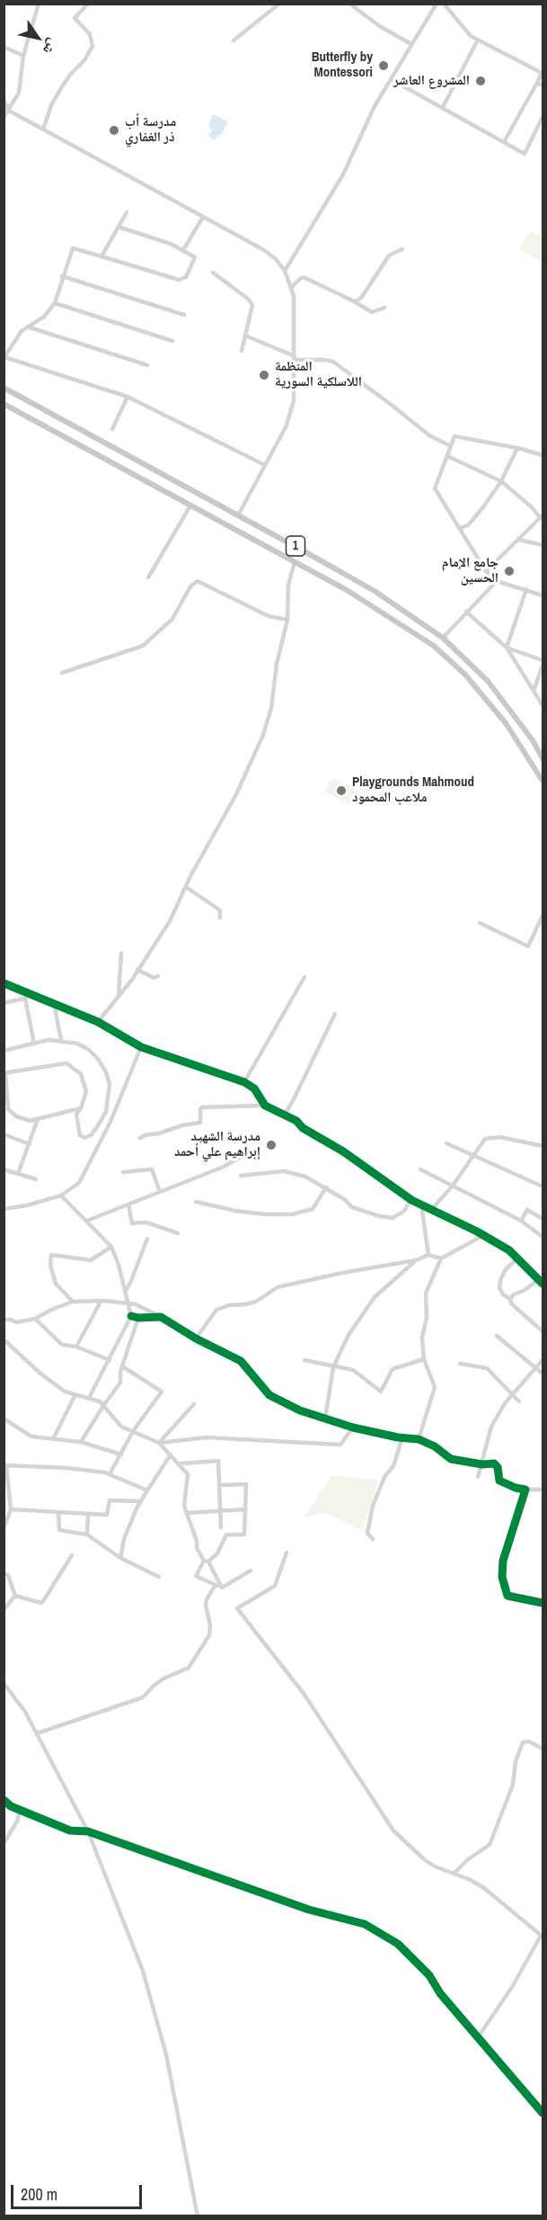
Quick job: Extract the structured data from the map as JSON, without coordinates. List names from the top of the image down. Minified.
{"streets":{"main road":["1"]},"places":["Butterfly by Montessori","المشروع العاشر","مدرسة أب ذر الغفاري","المنظمة اللاسلكية السورية","جامع الإمام الحسين","Playgrounds Mahmoud ملاعب المحمود","مدرسة الشهيد إبراهيم علي أحمد"],"scale_bar":"200 m","north":"bottom right"}
